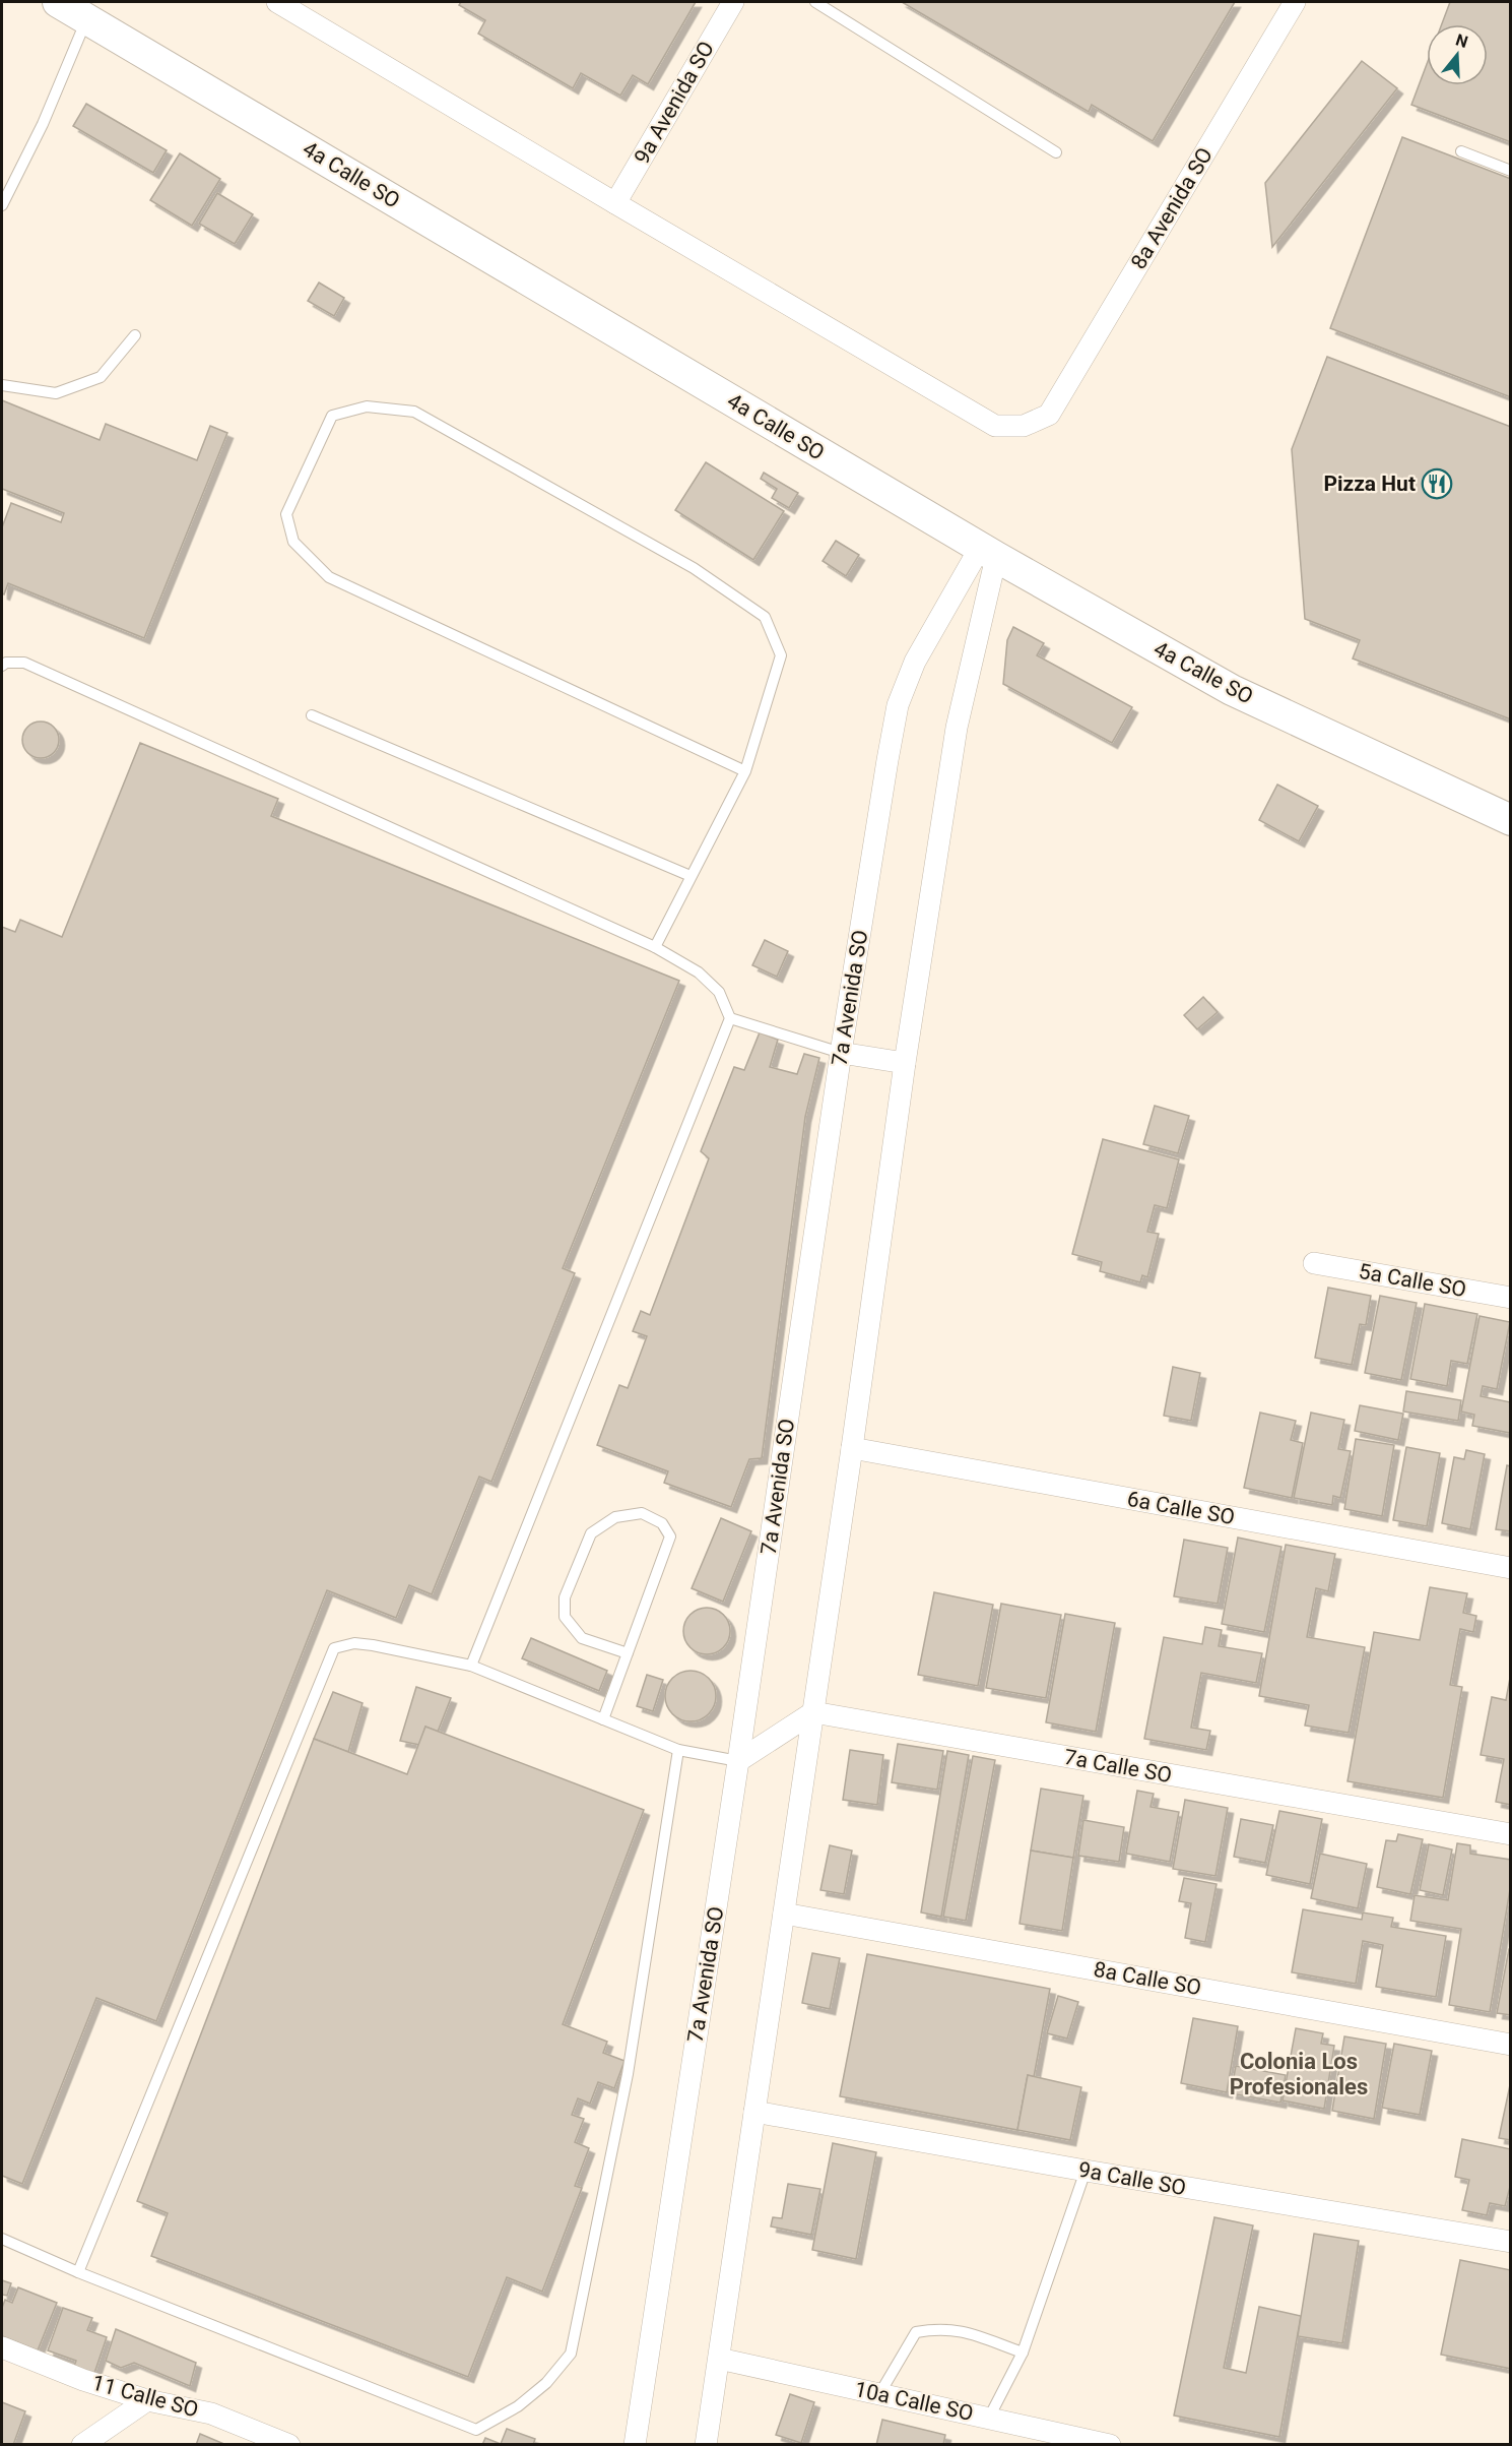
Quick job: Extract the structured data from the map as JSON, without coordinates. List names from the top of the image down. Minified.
{"streets":{"street":["9a Avenida SO","4a Calle SO","8a Avenida SO","7a Avenida SO","5a Calle SO","6a Calle SO","7a Calle SO","8a Calle SO","9a Calle SO","11 Calle SO","10a Calle SO"]},"crossings":[["9a Avenida SO","8a Avenida SO"],["4a Calle SO","7a Avenida SO"]],"districts":["Colonia Los Profesionales"],"places":{"restaurant":["Pizza Hut"]},"north":"top"}
